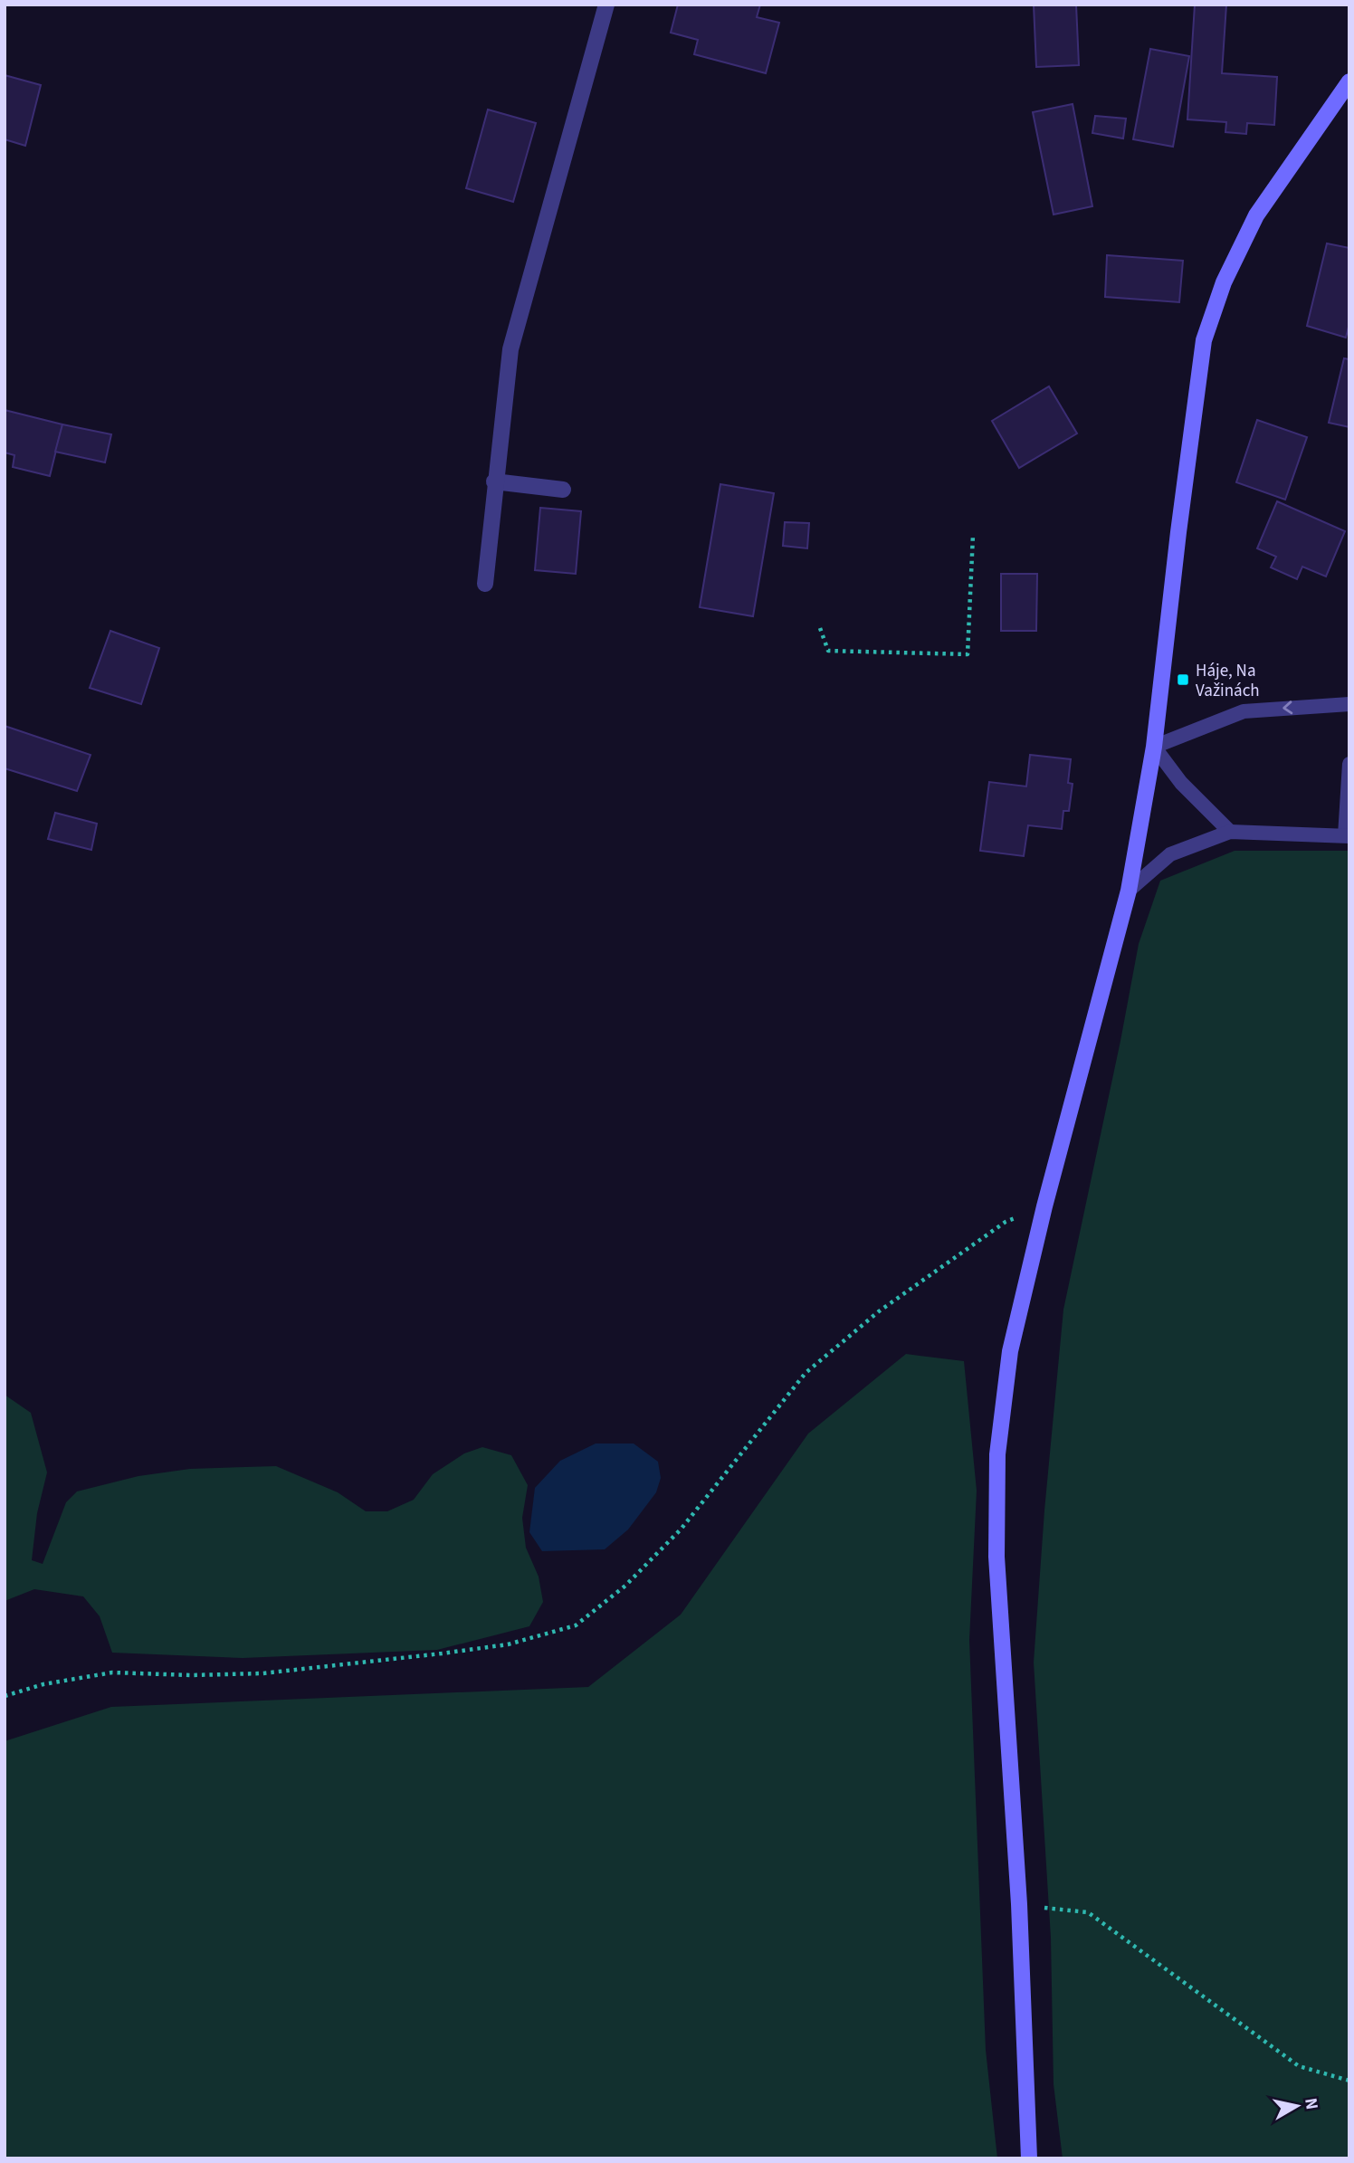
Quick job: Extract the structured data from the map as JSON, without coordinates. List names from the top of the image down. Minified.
{"places":{"transit":["Háje, Na Važinách"]},"north":"right"}
